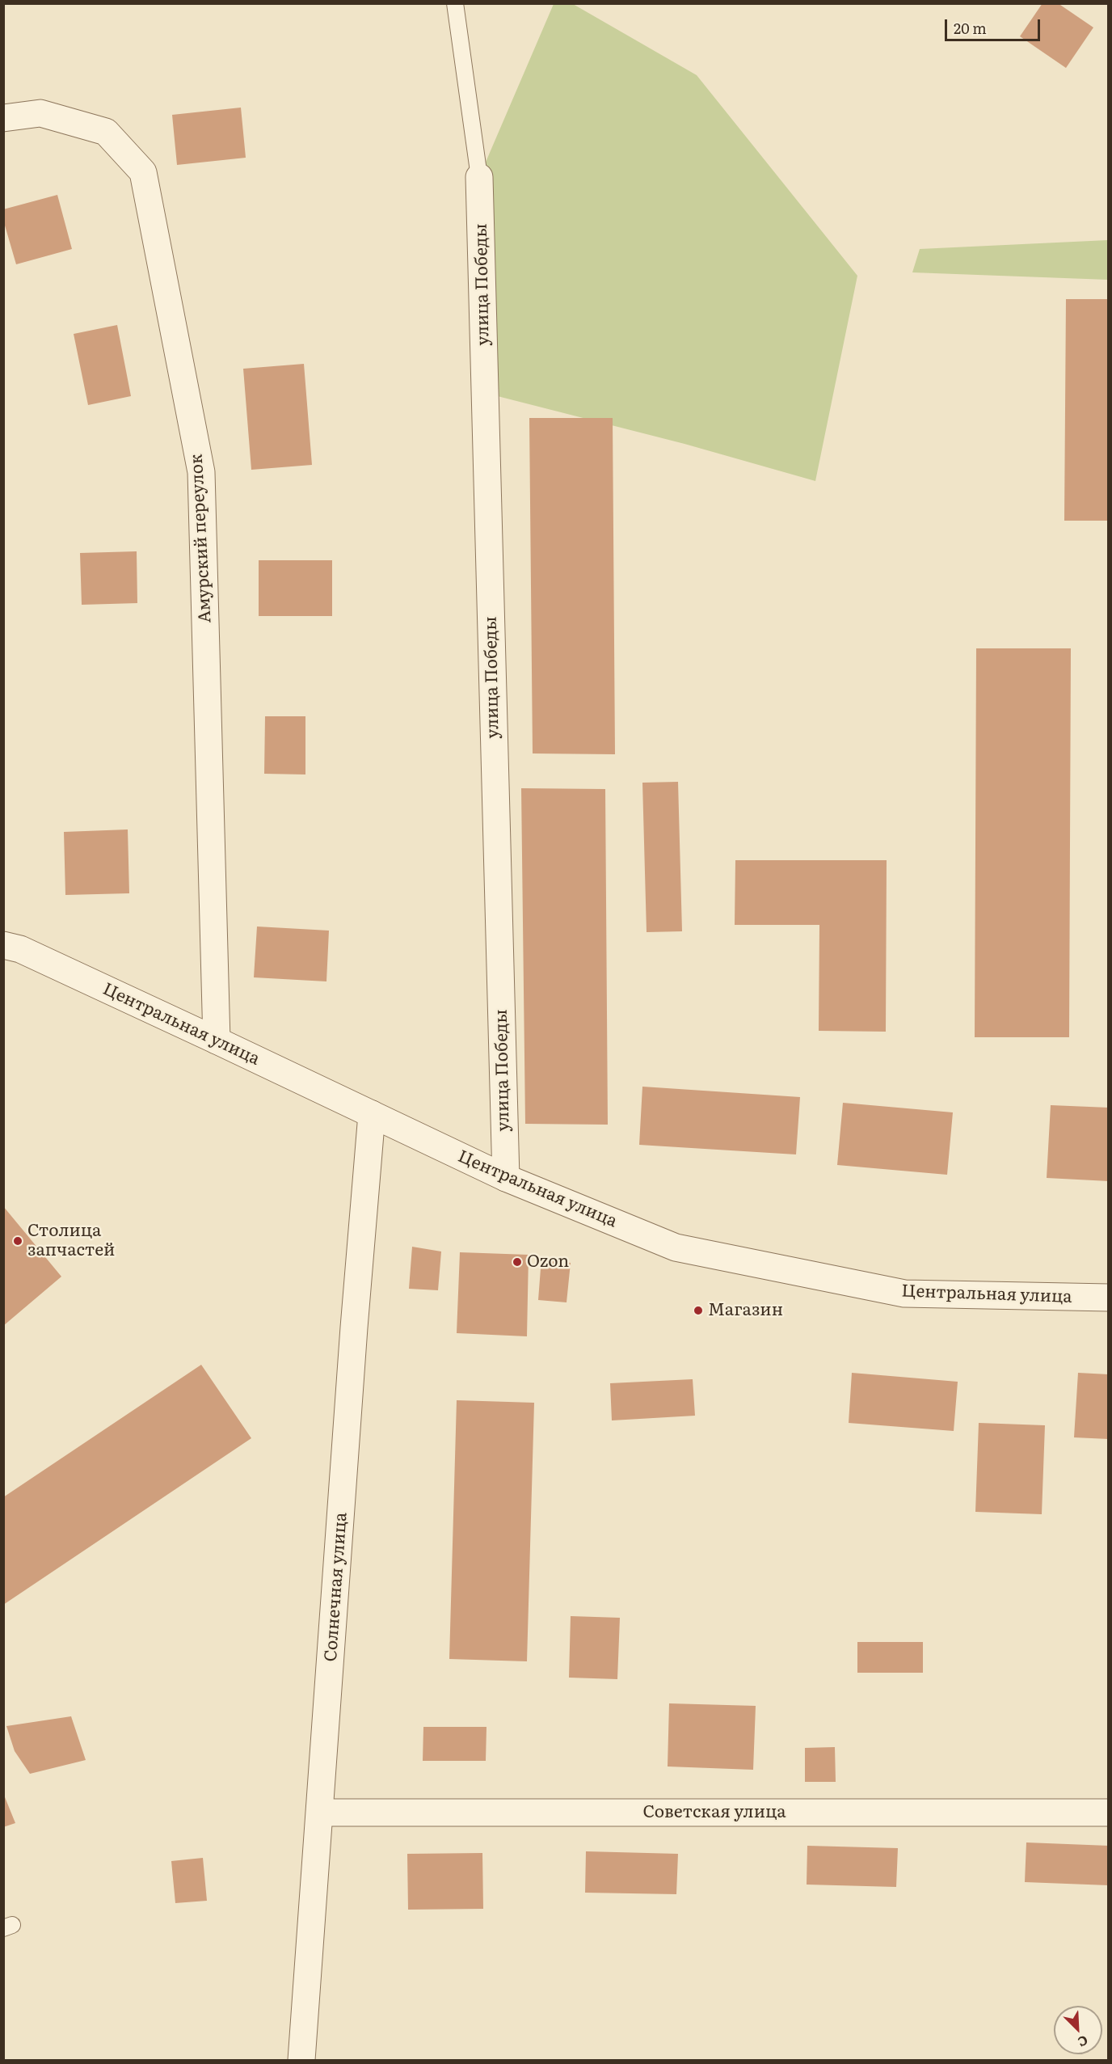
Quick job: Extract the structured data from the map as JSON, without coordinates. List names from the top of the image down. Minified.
{"streets":{"street":["улица Победы","Амурский переулок","Центральная улица","Солнечная улица","Советская улица"]},"crossings":[["улица Победы","Центральная улица"],["Амурский переулок","Центральная улица"],["Центральная улица","Солнечная улица"],["Солнечная улица","Советская улица"]],"places":["Столица запчастей","Ozon","Магазин"],"scale_bar":"20 m","north":"bottom right"}
